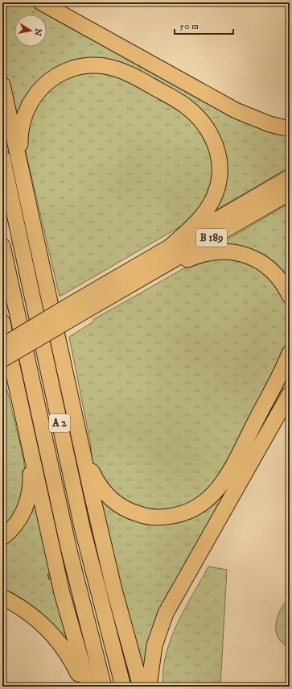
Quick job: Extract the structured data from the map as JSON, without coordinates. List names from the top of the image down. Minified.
{"streets":{"highway":["B 189","A 2"]},"scale_bar":"50 m","north":"right"}
